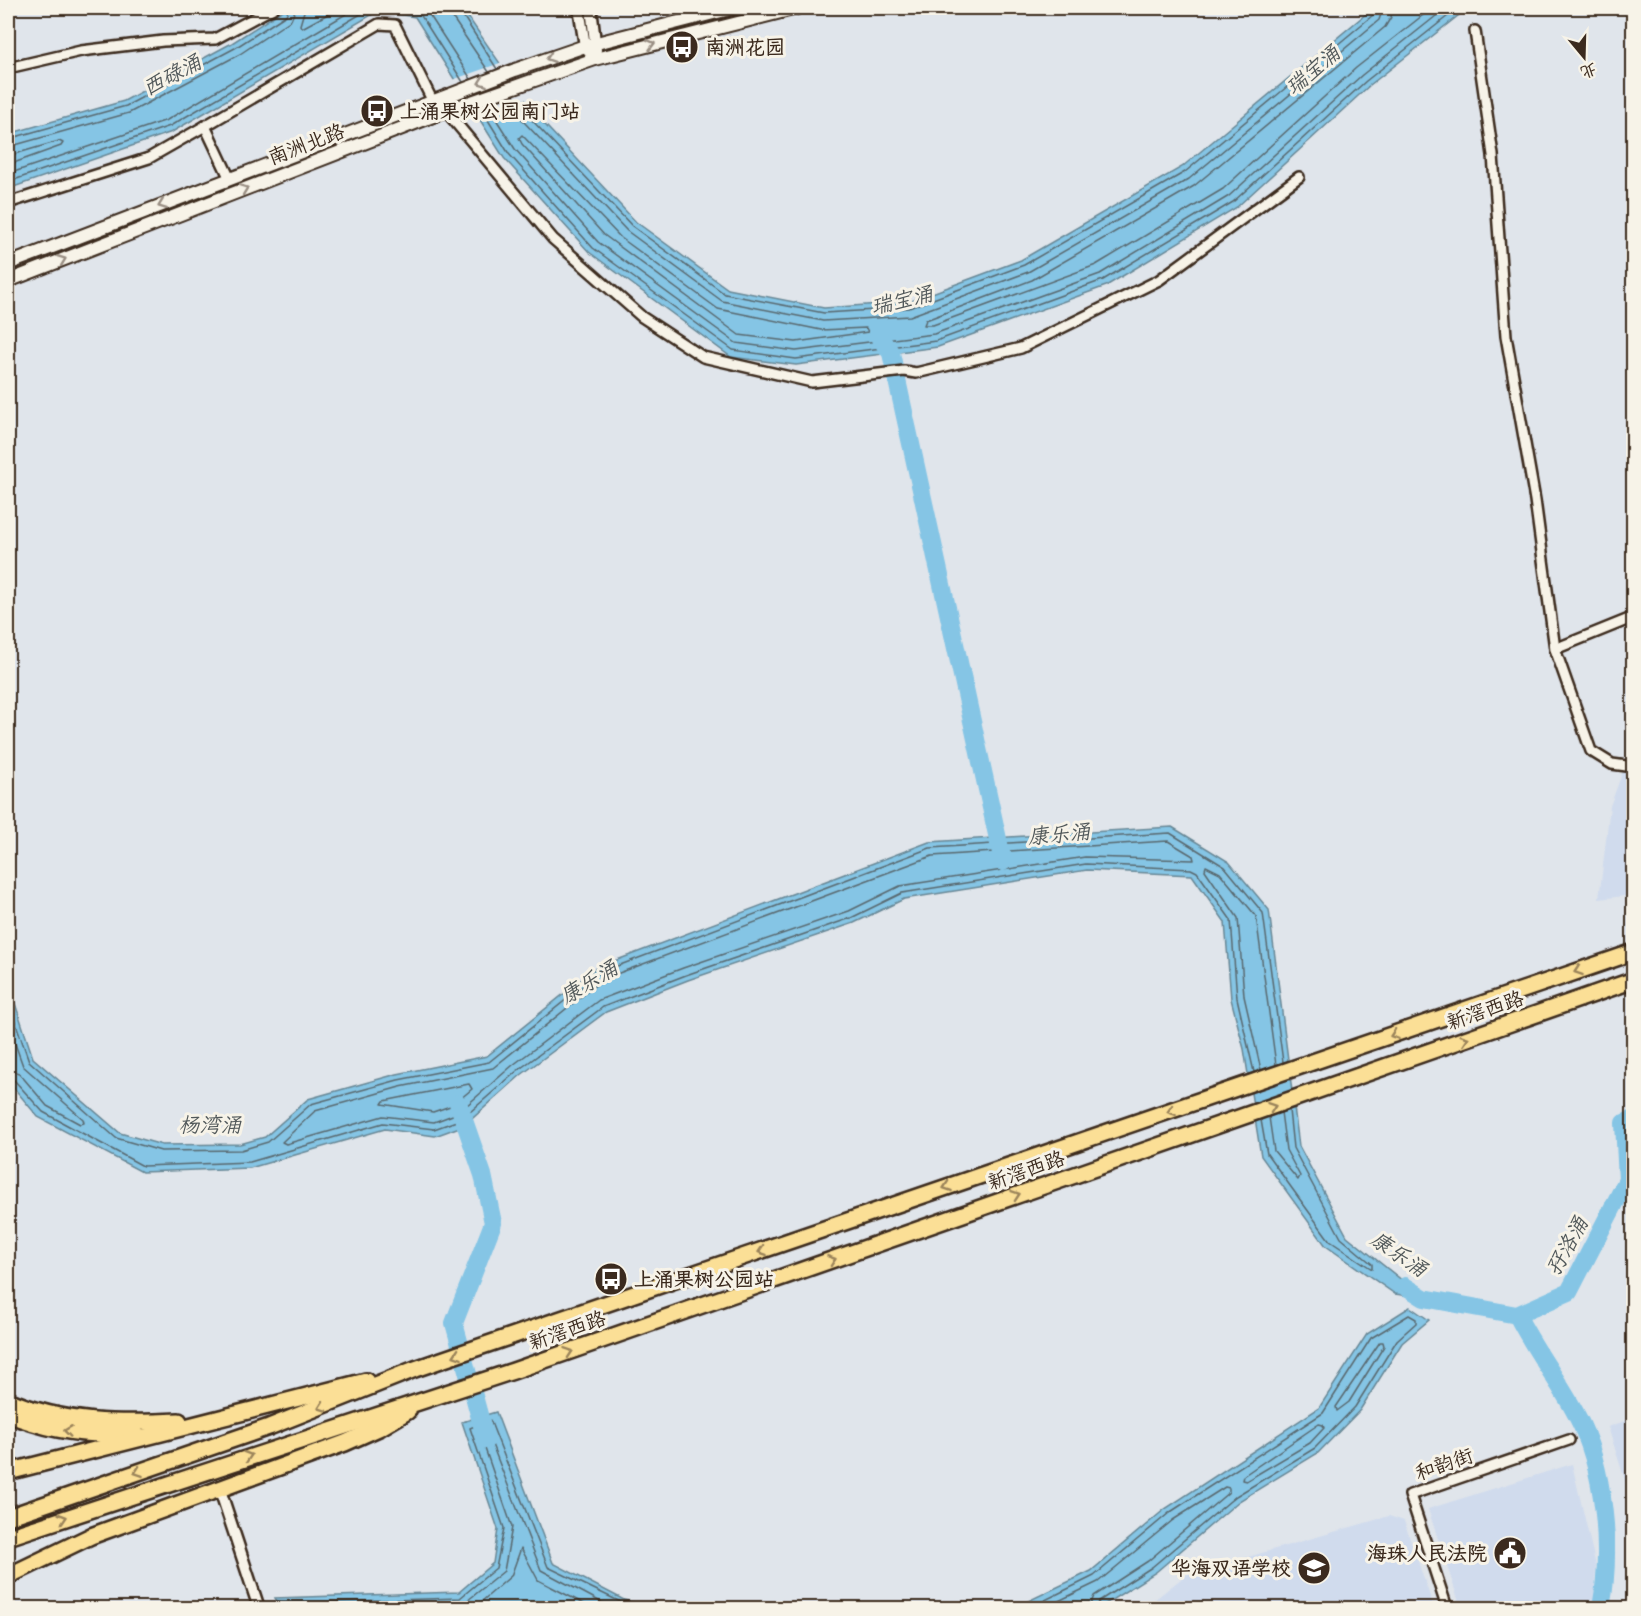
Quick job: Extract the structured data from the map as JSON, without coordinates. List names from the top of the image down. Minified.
{"streets":{"highway":["新滘西路"],"main road":["南洲北路"],"street":["和韵街"]},"water":["瑞宝涌","西碌涌","康乐涌","杨湾涌","孖洛涌"],"places":{"bus stop":["南洲花园","上涌果树公园南门站","上涌果树公园站"],"public building":["海珠人民法院"],"school or university":["华海双语学校"]},"north":"bottom"}
